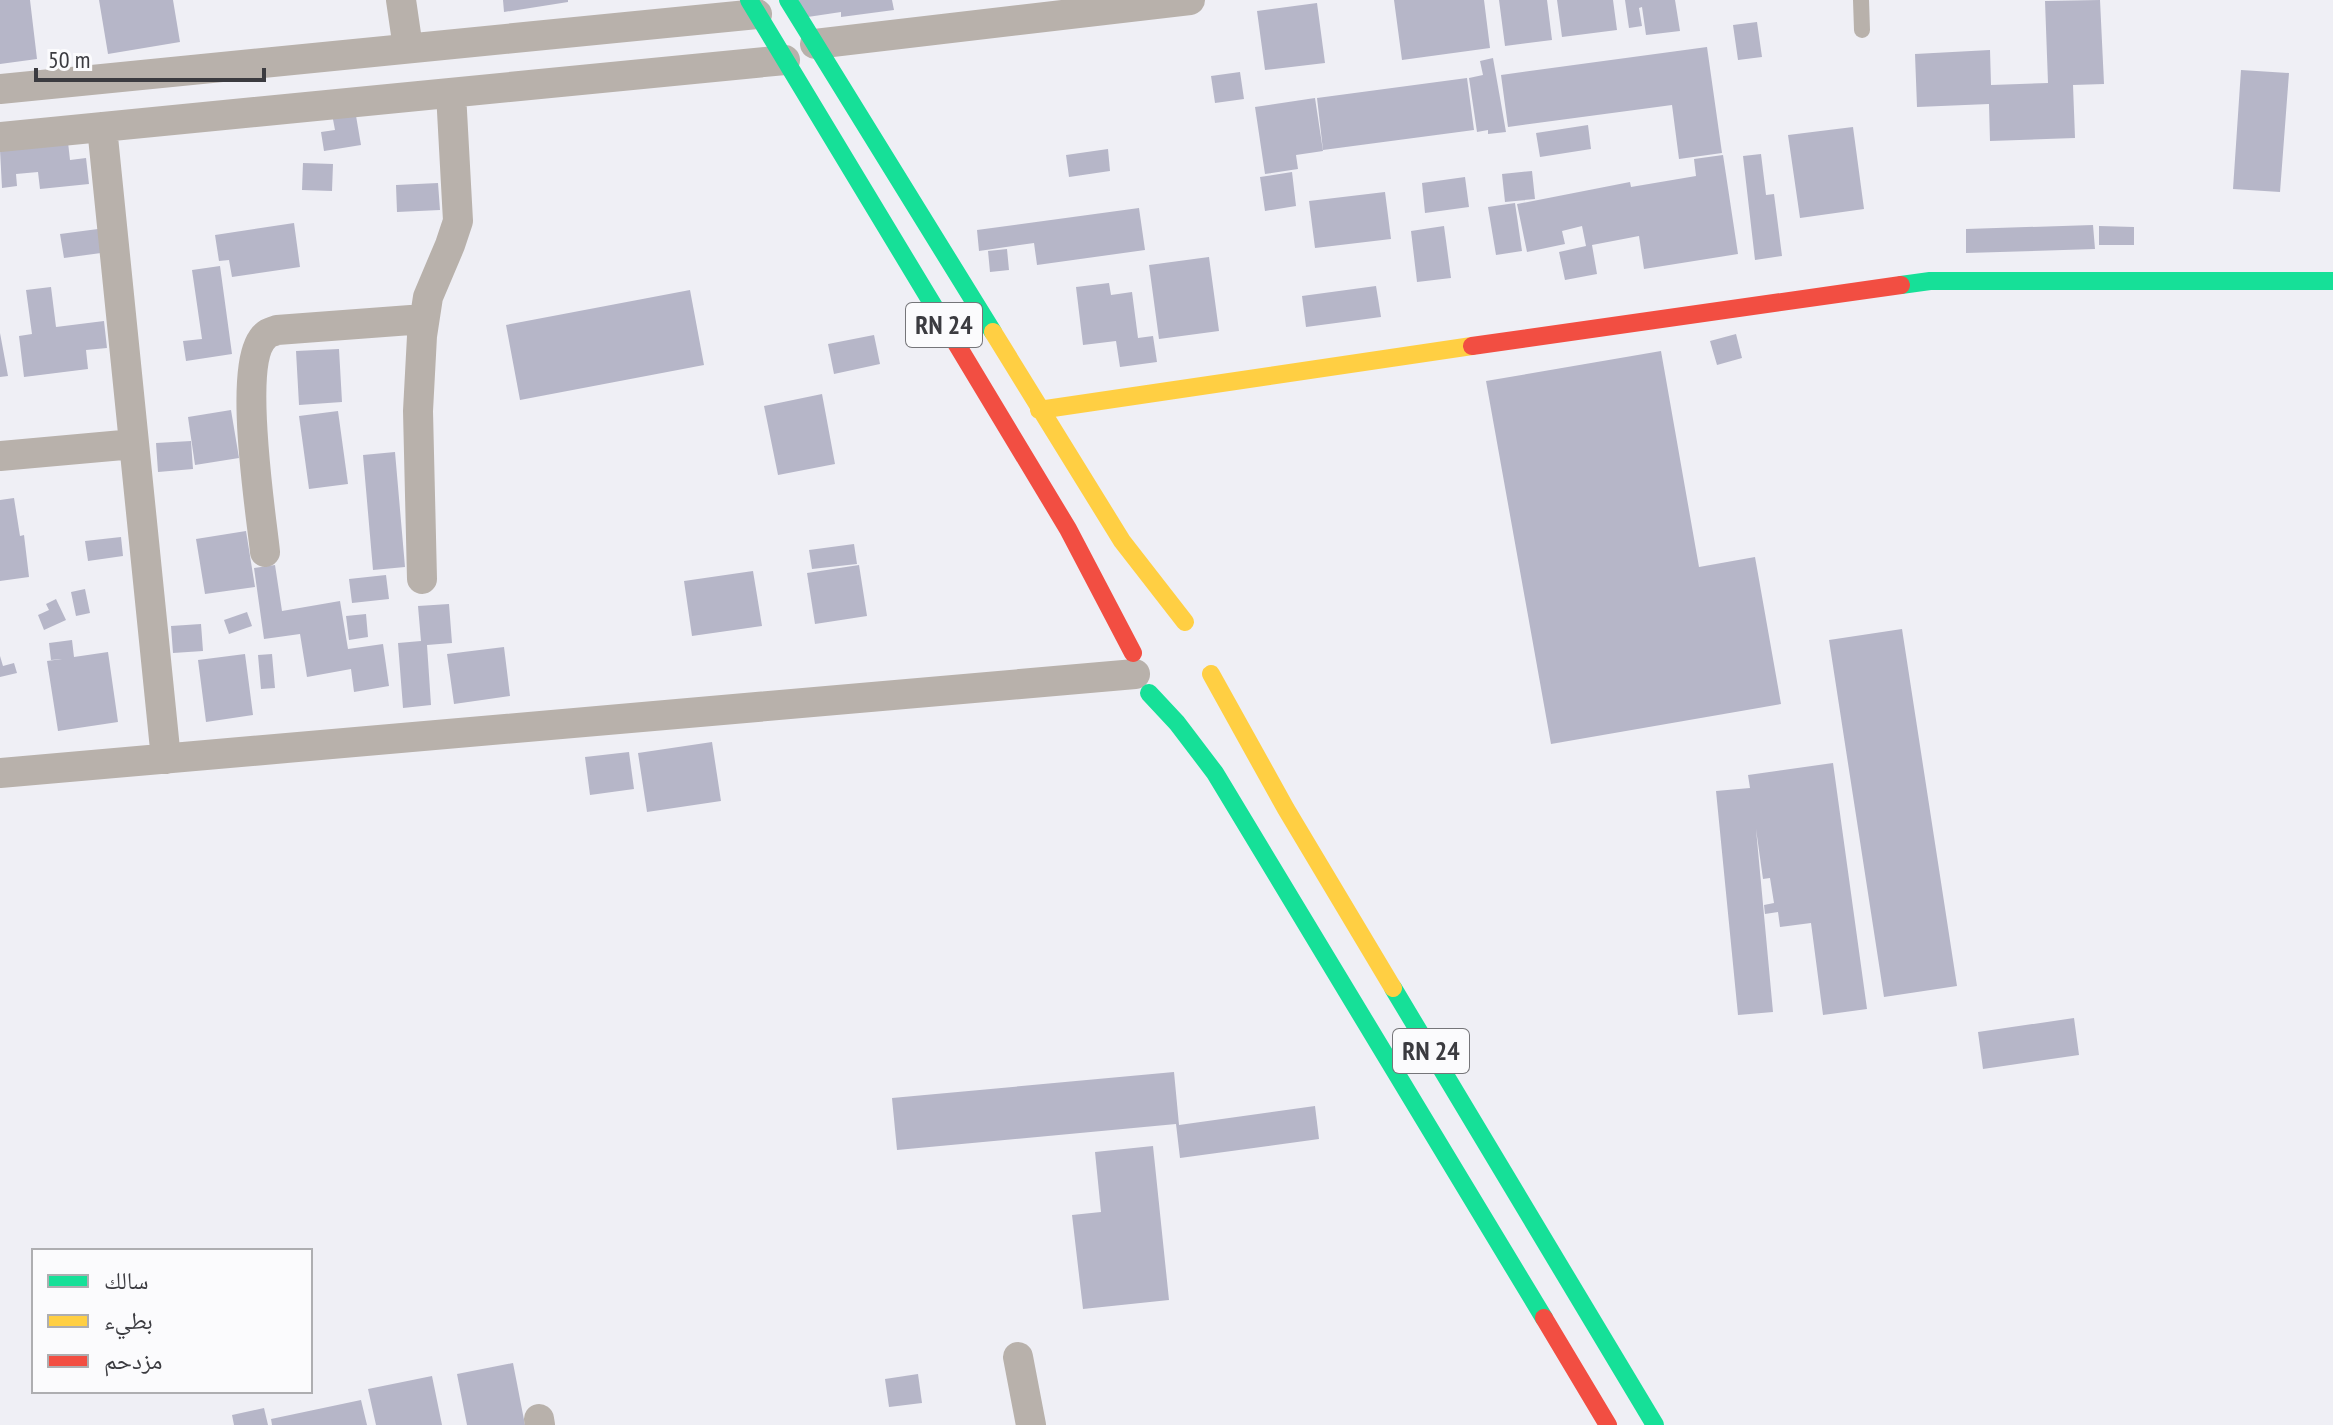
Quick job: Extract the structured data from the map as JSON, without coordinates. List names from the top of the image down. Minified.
{"streets":{"main road":["RN 24"]},"legend":["سالك","بطيء","مزدحم"],"scale_bar":"50 m"}
